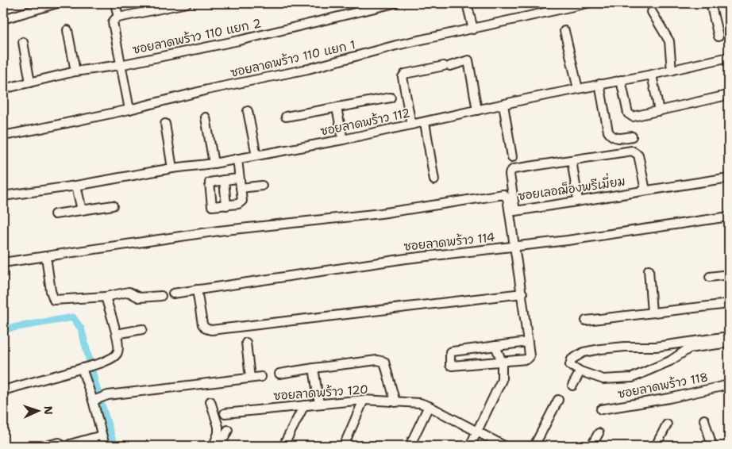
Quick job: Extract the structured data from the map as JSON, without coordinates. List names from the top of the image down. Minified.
{"streets":{"street":["ซอยลาดพร้าว 110 แยก 2","ซอยลาดพร้าว 110 แยก 1","ซอยลาดพร้าว 112","ซอยเลอฌ็องพรีเมี่ยม","ซอยลาดพร้าว 114","ซอยลาดพร้าว 118","ซอยลาดพร้าว 120"]},"north":"right"}
